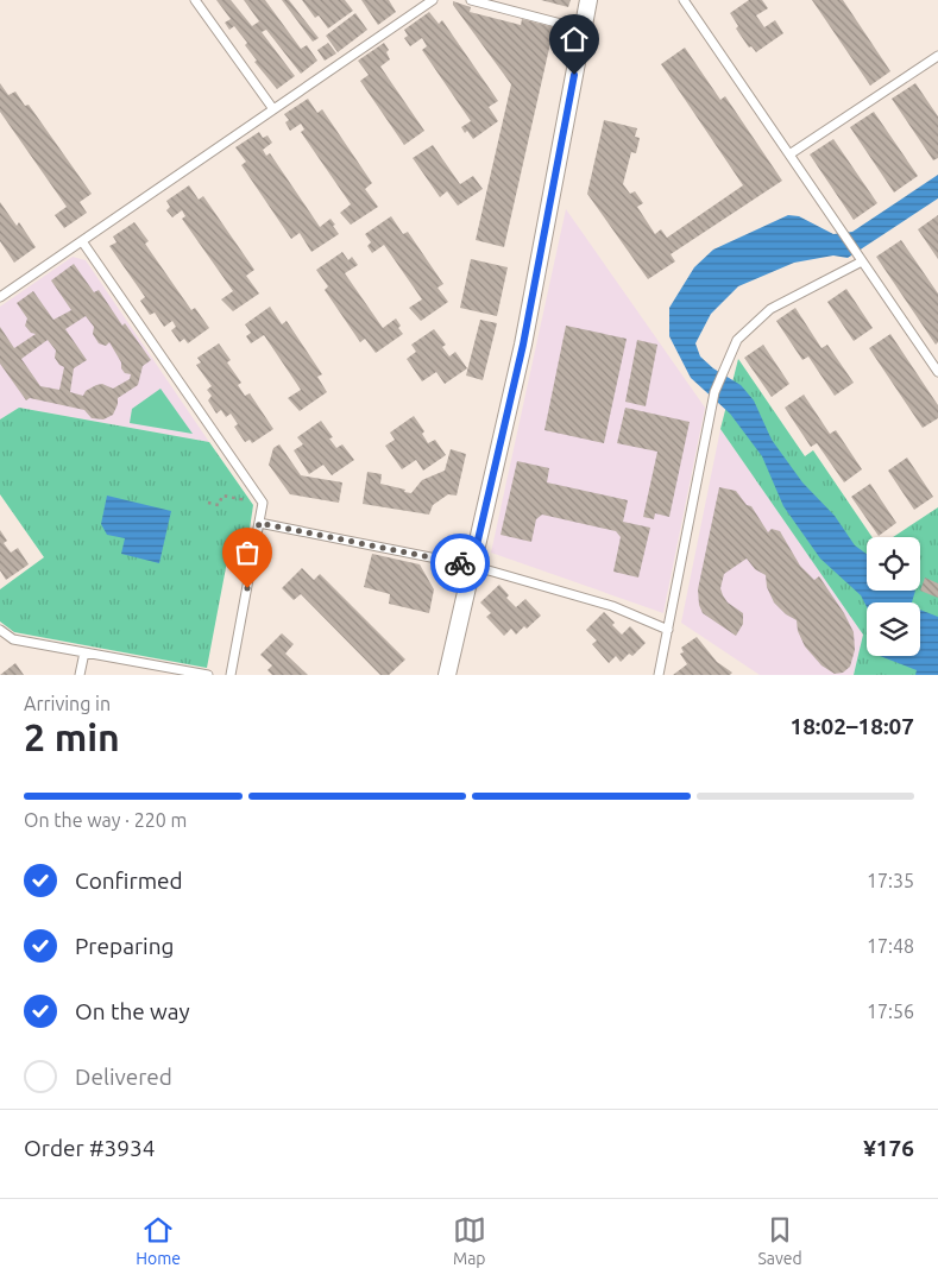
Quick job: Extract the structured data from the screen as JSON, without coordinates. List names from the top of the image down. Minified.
{"page":{"heading":["2 min","Arriving in","18:02–18:07"],"panel":["Order #3934","¥176"],"bar":"On the way · 220 m","list":[["Confirmed","17:35"],["Preparing","17:48"],["On the way","17:56"],"Delivered"],"tabs":["Home","Map","Saved"]}}
